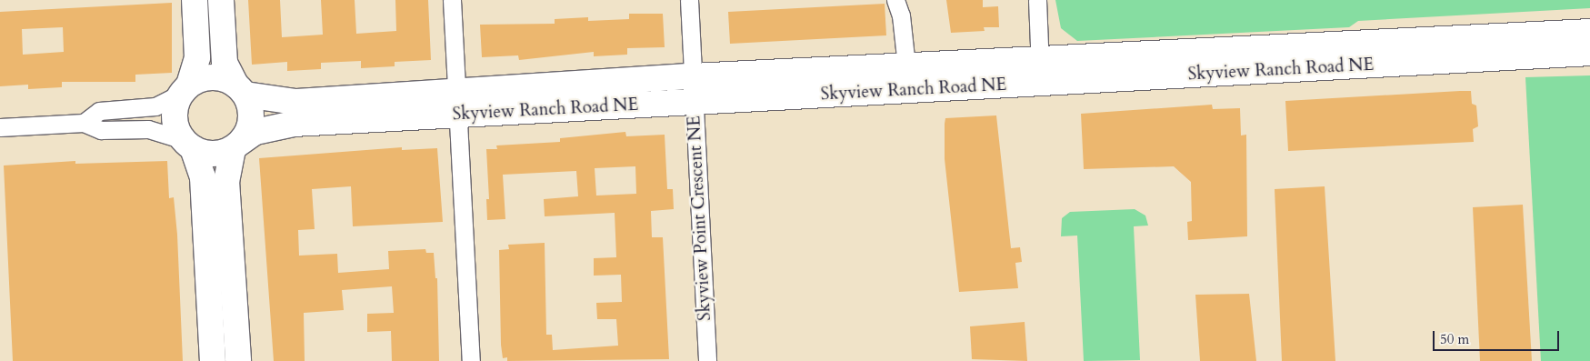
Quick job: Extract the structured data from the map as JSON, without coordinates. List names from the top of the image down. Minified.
{"streets":{"street":["Skyview Ranch Road NE","Skyview Point Crescent NE"]},"crossings":[["Skyview Ranch Road NE","Skyview Point Crescent NE"]],"scale_bar":"50 m"}
